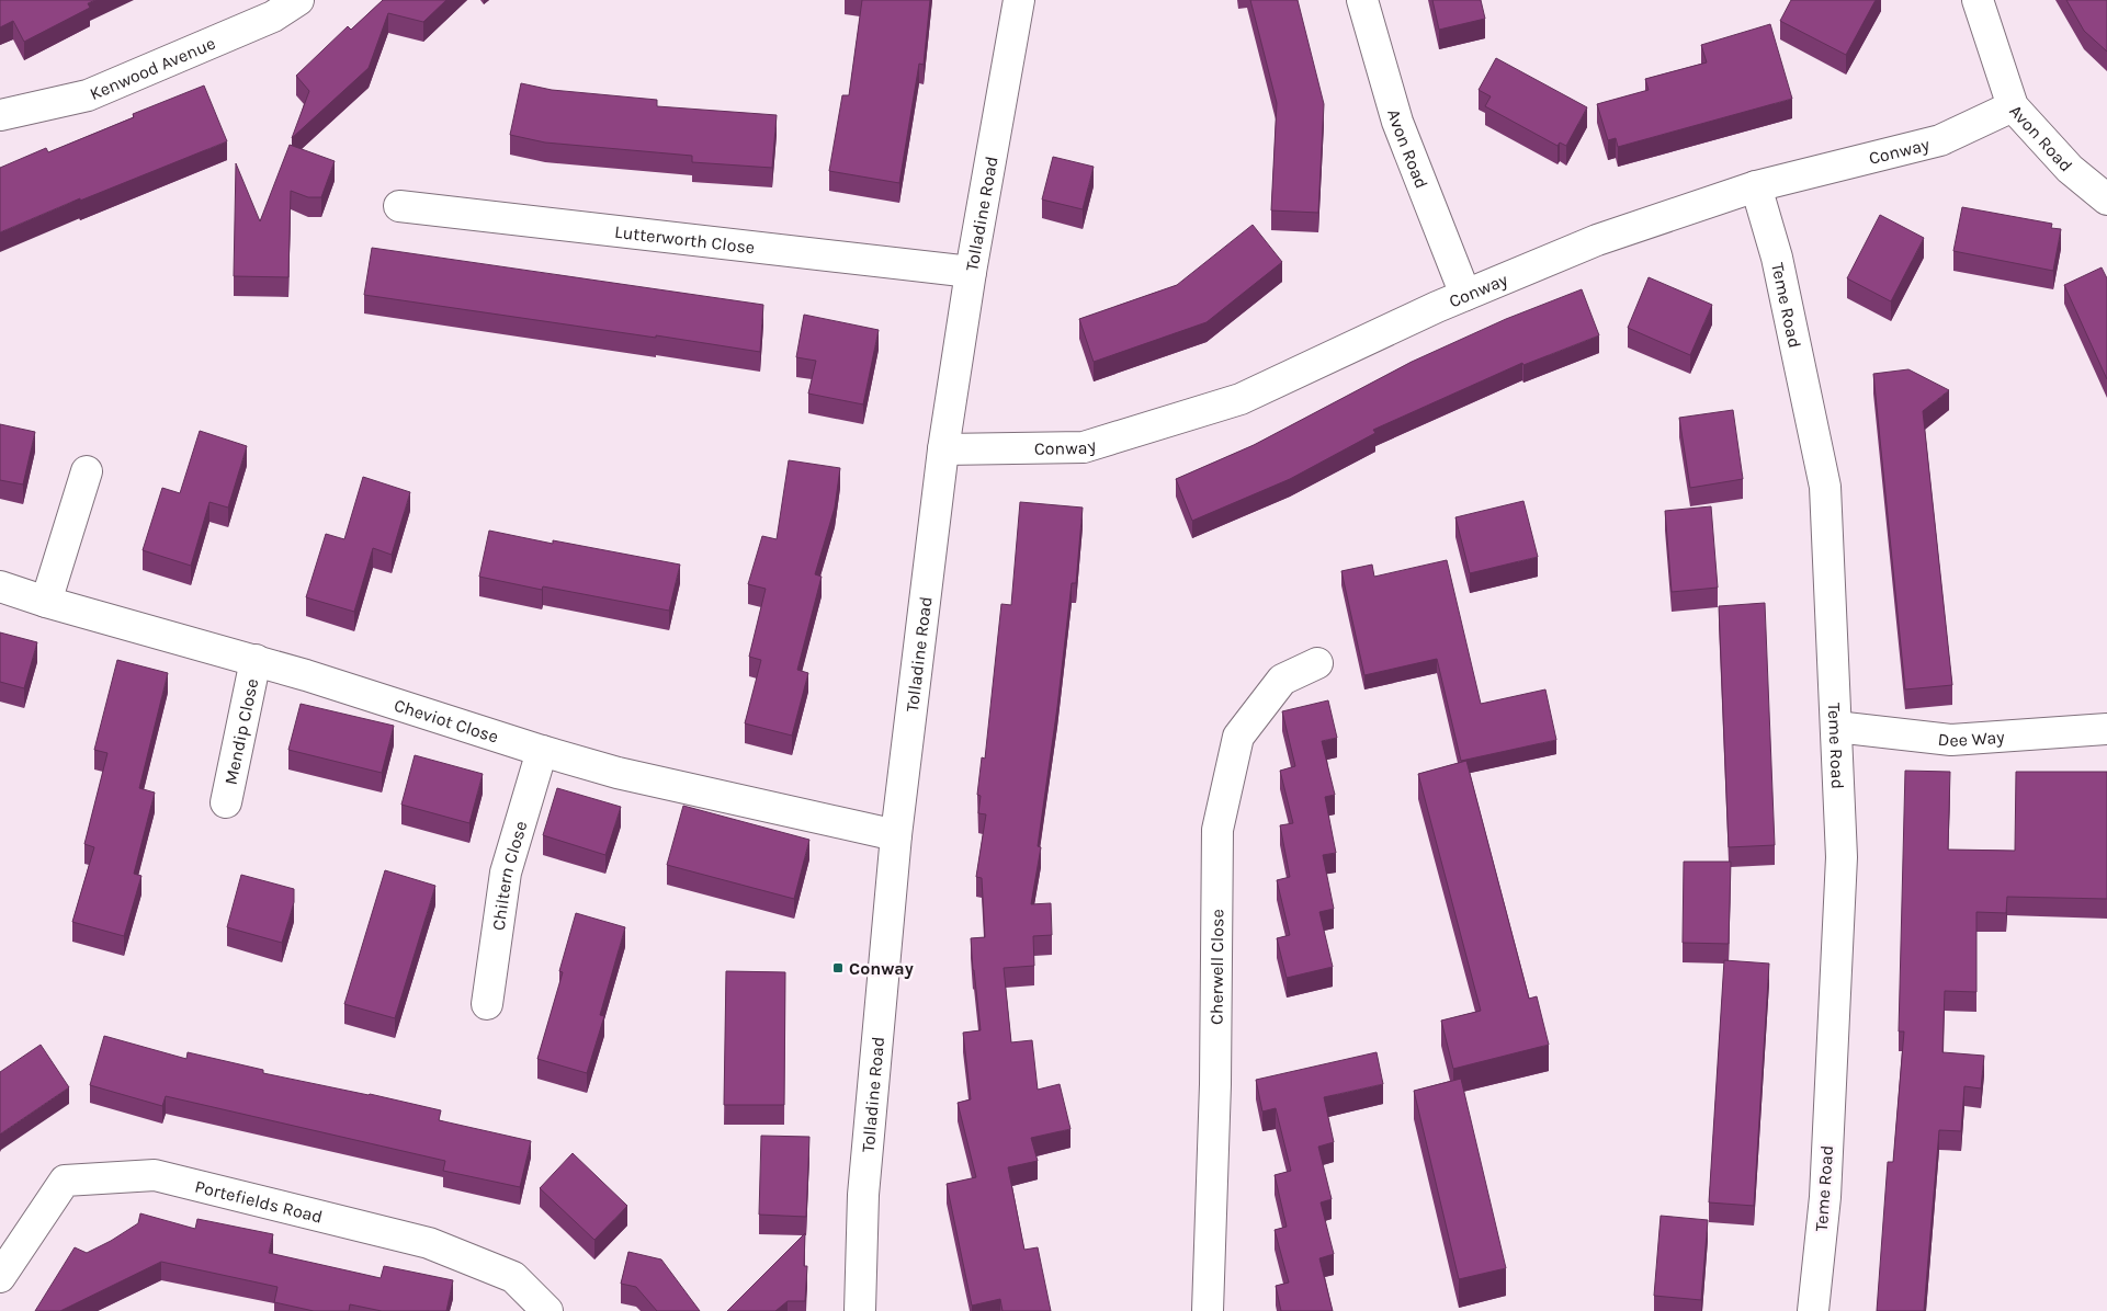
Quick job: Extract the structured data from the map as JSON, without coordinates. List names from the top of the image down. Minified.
{"streets":{"street":["Kenwood Avenue","Avon Road","Conway","Tolladine Road","Lutterworth Close","Teme Road","Cheviot Close","Mendip Close","Dee Way","Chiltern Close","Cherwell Close","Portefields Road"]},"crossings":[["Avon Road","Conway"],["Conway","Tolladine Road"],["Conway","Teme Road"],["Tolladine Road","Lutterworth Close"],["Tolladine Road","Cheviot Close"],["Teme Road","Dee Way"],["Cheviot Close","Mendip Close"],["Cheviot Close","Chiltern Close"]],"places":{"transit":["Conway"]}}
